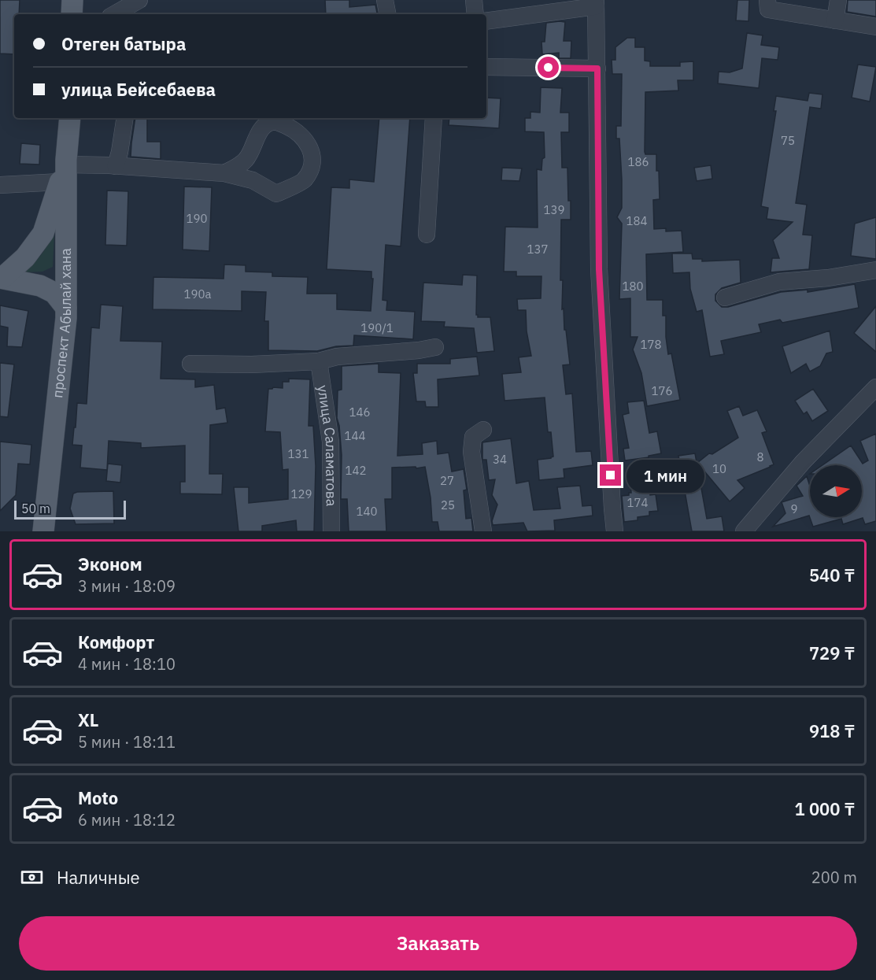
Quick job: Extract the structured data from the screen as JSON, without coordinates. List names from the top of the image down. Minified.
{"streets":{"main road":["проспект Абылай хана"],"street":["улица Саламатова"]},"house_numbers":["75","186","139","190","184","137","180","190а","190/1","178","176","146","144","131","8","34","10","142","27","129","174","25","9","140"],"scale_bar":"50 m","north":"right","page":{"banner":["Отеген батыра","улица Бейсебаева"],"bubble":"1 мин","scale":"50 m","list":[{"name":"Эконом","note":"3 мин · 18:09","value":"540 ₸"},{"name":"Комфорт","note":"4 мин · 18:10","value":"729 ₸"},{"name":"XL","note":"5 мин · 18:11","value":"918 ₸"},{"name":"Moto","note":"6 мин · 18:12","value":"1 000 ₸"}],"pay":["Наличные","200 m"],"buttons":"Заказать"}}
